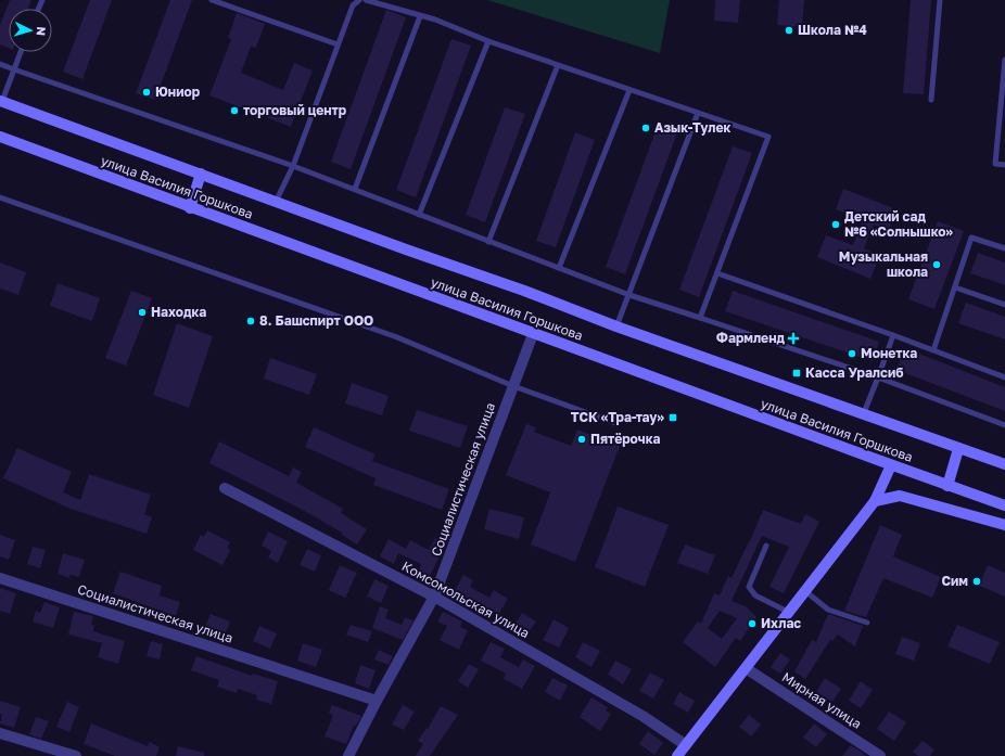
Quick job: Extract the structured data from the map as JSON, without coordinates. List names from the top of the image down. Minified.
{"streets":{"main road":["улица Василия Горшкова"],"street":["Социалистическая улица","Комсомольская улица","Мирная улица"]},"crossings":[["улица Василия Горшкова","Социалистическая улица"],["Социалистическая улица","Комсомольская улица"]],"places":{"other":["Школа №4","Юниор","торговый центр","Азык-Тулек","Детский сад №6 «Солнышко»","Музыкальная школа","Находка","8. Башспирт ООО","Монетка","Пятёрочка","Сим","Ихлас"],"health":["Фармленд"],"transit":["Касса Уралсиб","ТСК «Тра-тау»"]},"north":"right"}
